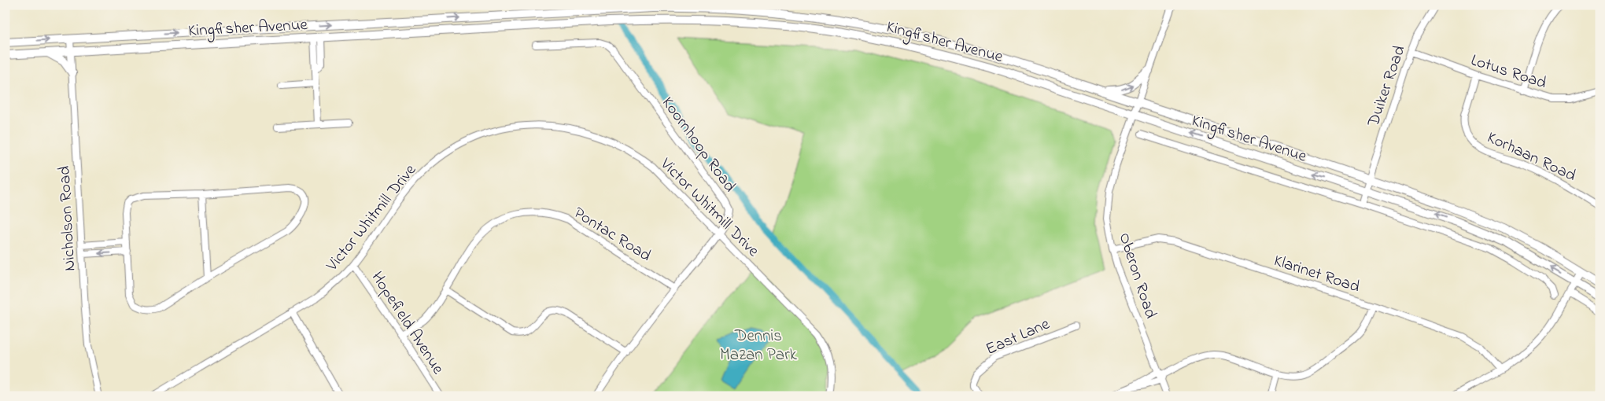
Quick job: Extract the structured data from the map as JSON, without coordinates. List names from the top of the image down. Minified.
{"streets":{"street":["Kingfisher Avenue","Lotus Road","Duiker Road","Koornhoop Road","Korhaan Road","Victor Whitmill Drive","Nicholson Road","Pontac Road","Klarinet Road","Oberon Road","Hopefield Avenue","East Lane"]},"crossings":[["Kingfisher Avenue","Duiker Road"],["Kingfisher Avenue","Nicholson Road"],["Kingfisher Avenue","Oberon Road"],["Lotus Road","Duiker Road"],["Lotus Road","Korhaan Road"],["Koornhoop Road","Victor Whitmill Drive"],["Koornhoop Road","Pontac Road"],["Victor Whitmill Drive","Hopefield Avenue"],["Pontac Road","Hopefield Avenue"],["Klarinet Road","Oberon Road"]],"parks":["Dennis Mazan Park"]}
